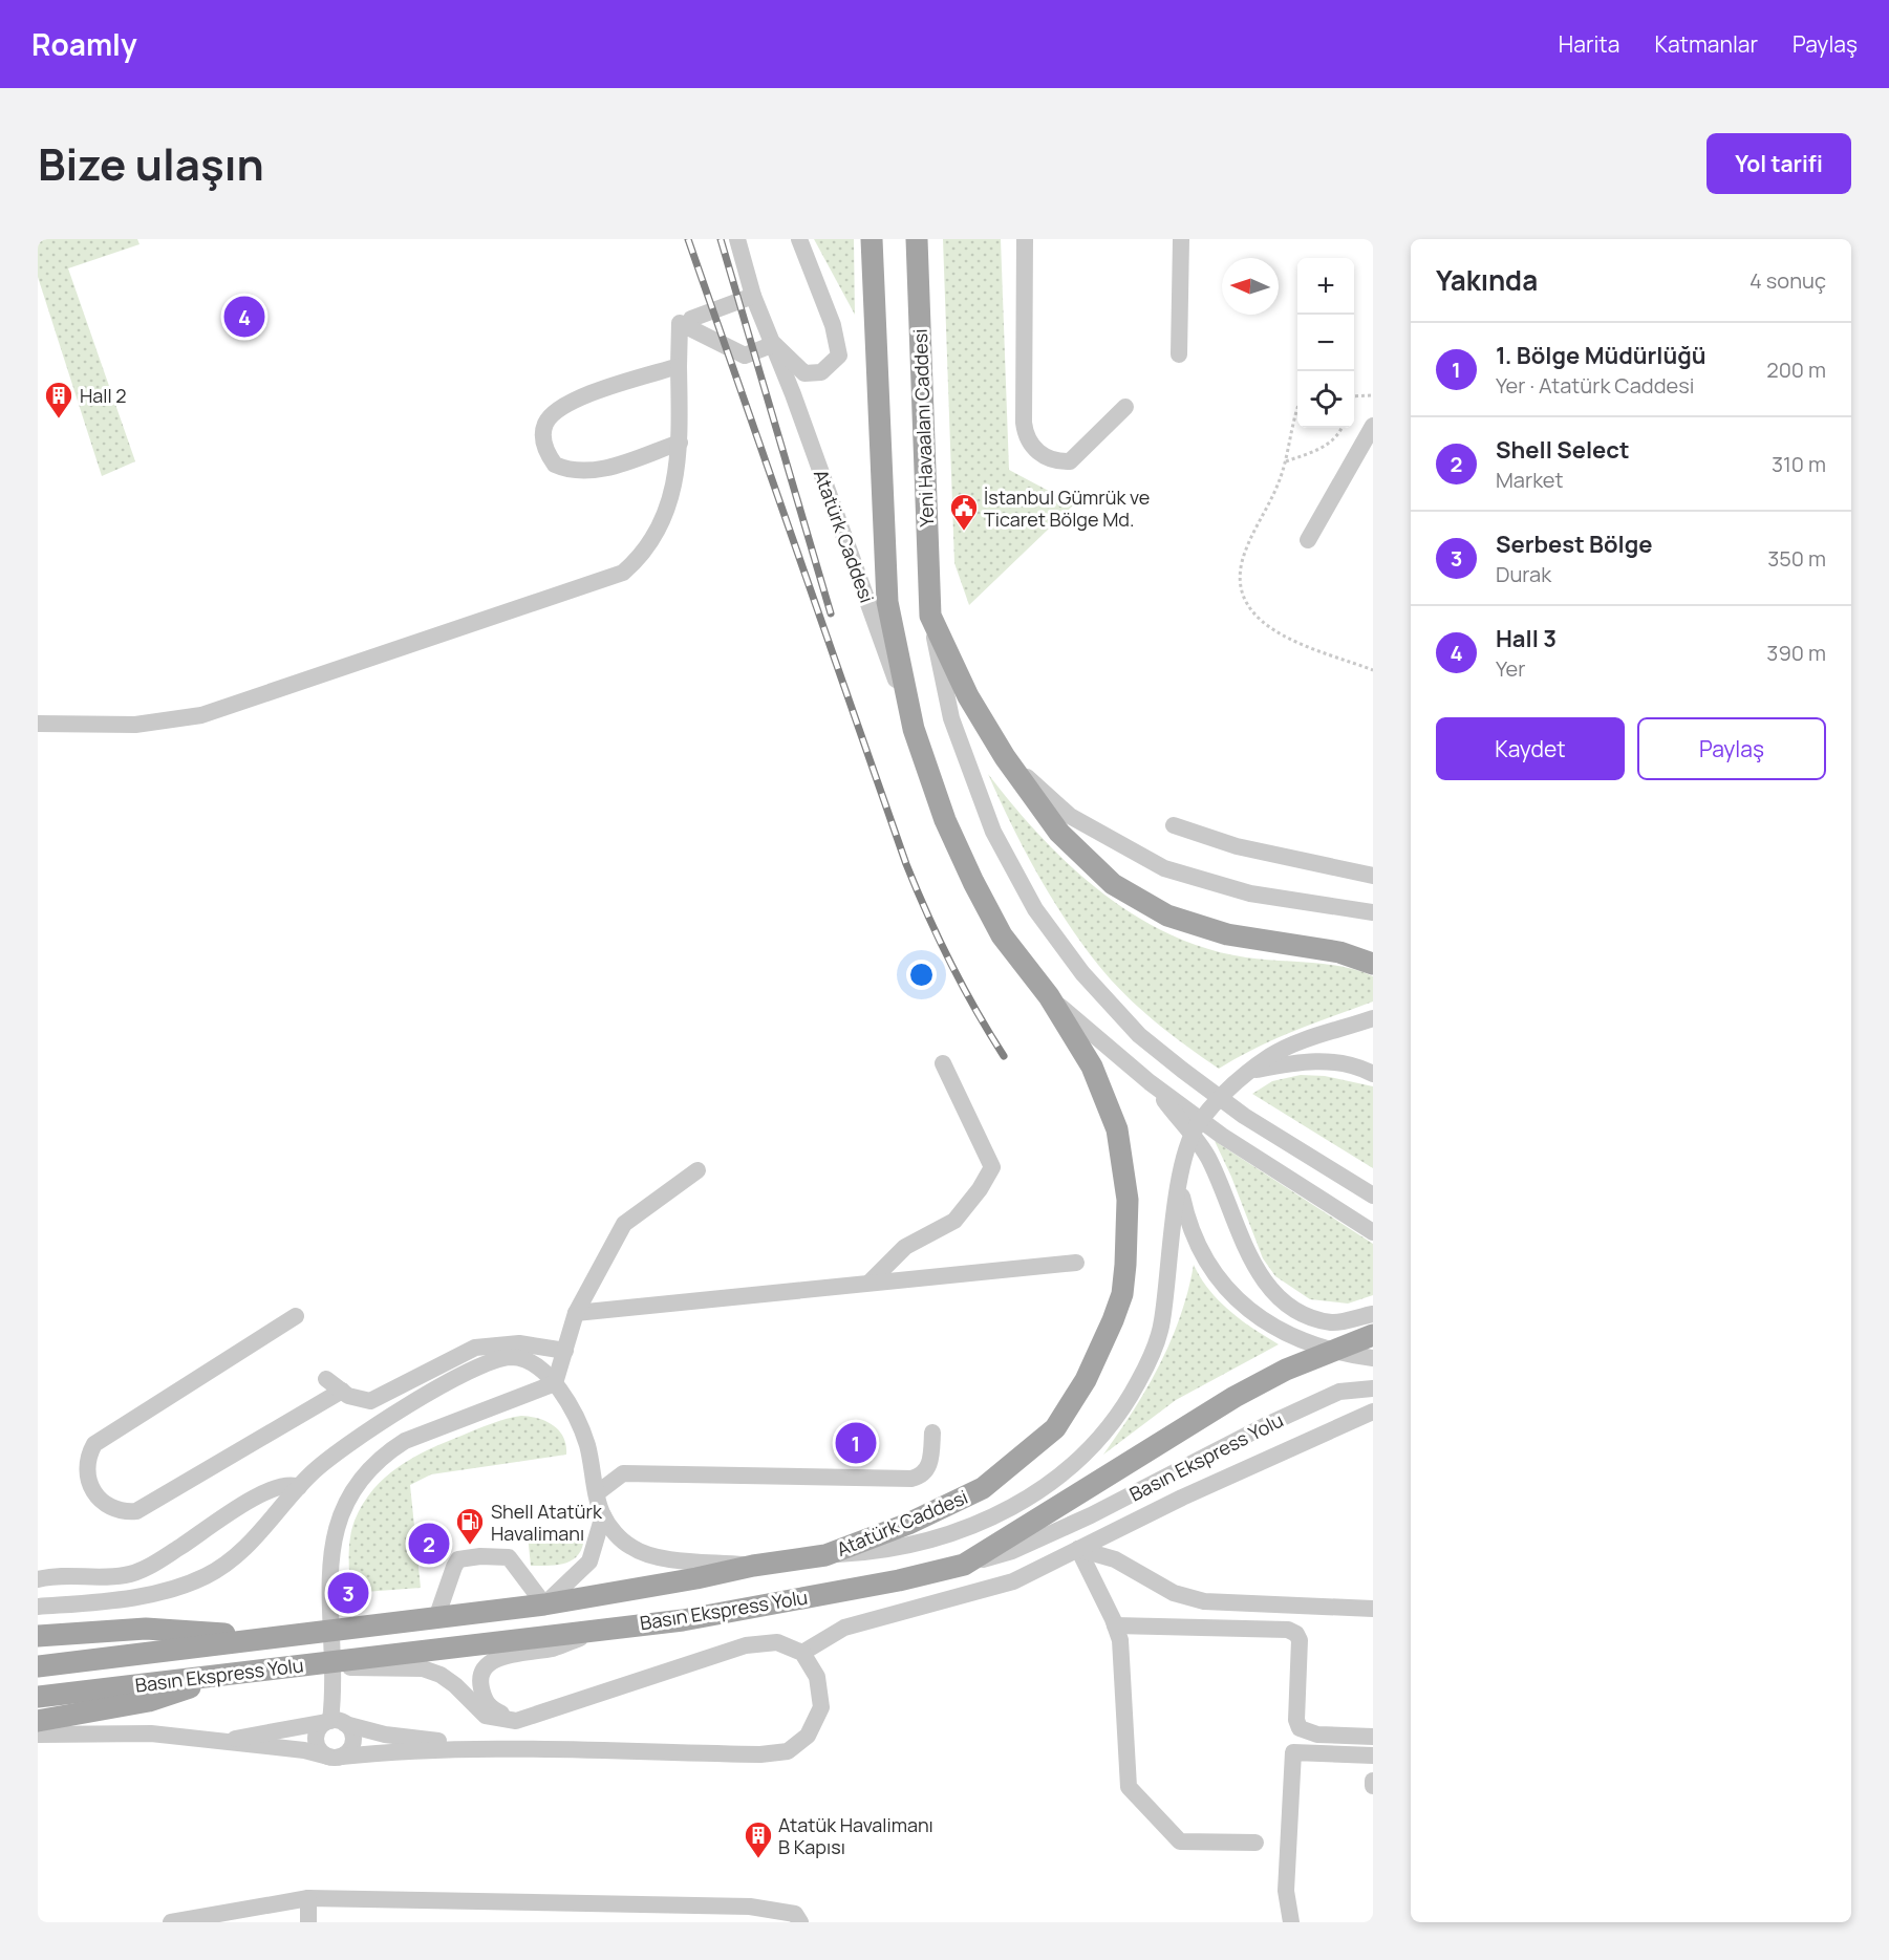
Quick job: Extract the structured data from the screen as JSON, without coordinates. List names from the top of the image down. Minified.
{"streets":{"main road":["Yeni Havaalanı Caddesi","Atatürk Caddesi","Basın Ekspress Yolu"]},"crossings":[["Atatürk Caddesi","Basın Ekspress Yolu"]],"places":{"building":["Hall 2","Atatük Havalimanı B Kapısı"],"public building":["İstanbul Gümrük ve Ticaret Bölge Md."],"fuel station":["Shell Atatürk Havalimanı"]},"north":"left","page":{"header":"Roamly","nav":["Harita","Katmanlar","Paylaş"],"title":"Bize ulaşın","buttons":["Yol tarifi",["Kaydet","Paylaş"]],"heading":["Yakında","4 sonuç"],"map_buttons":["+","−"],"pins":["4","1","2","3"],"list":[{"mark":"1","name":"1. Bölge Müdürlüğü","note":"Yer · Atatürk Caddesi","value":"200 m"},{"mark":"2","name":"Shell Select","note":"Market","value":"310 m"},{"mark":"3","name":"Serbest Bölge","note":"Durak","value":"350 m"},{"mark":"4","name":"Hall 3","note":"Yer","value":"390 m"}]}}
